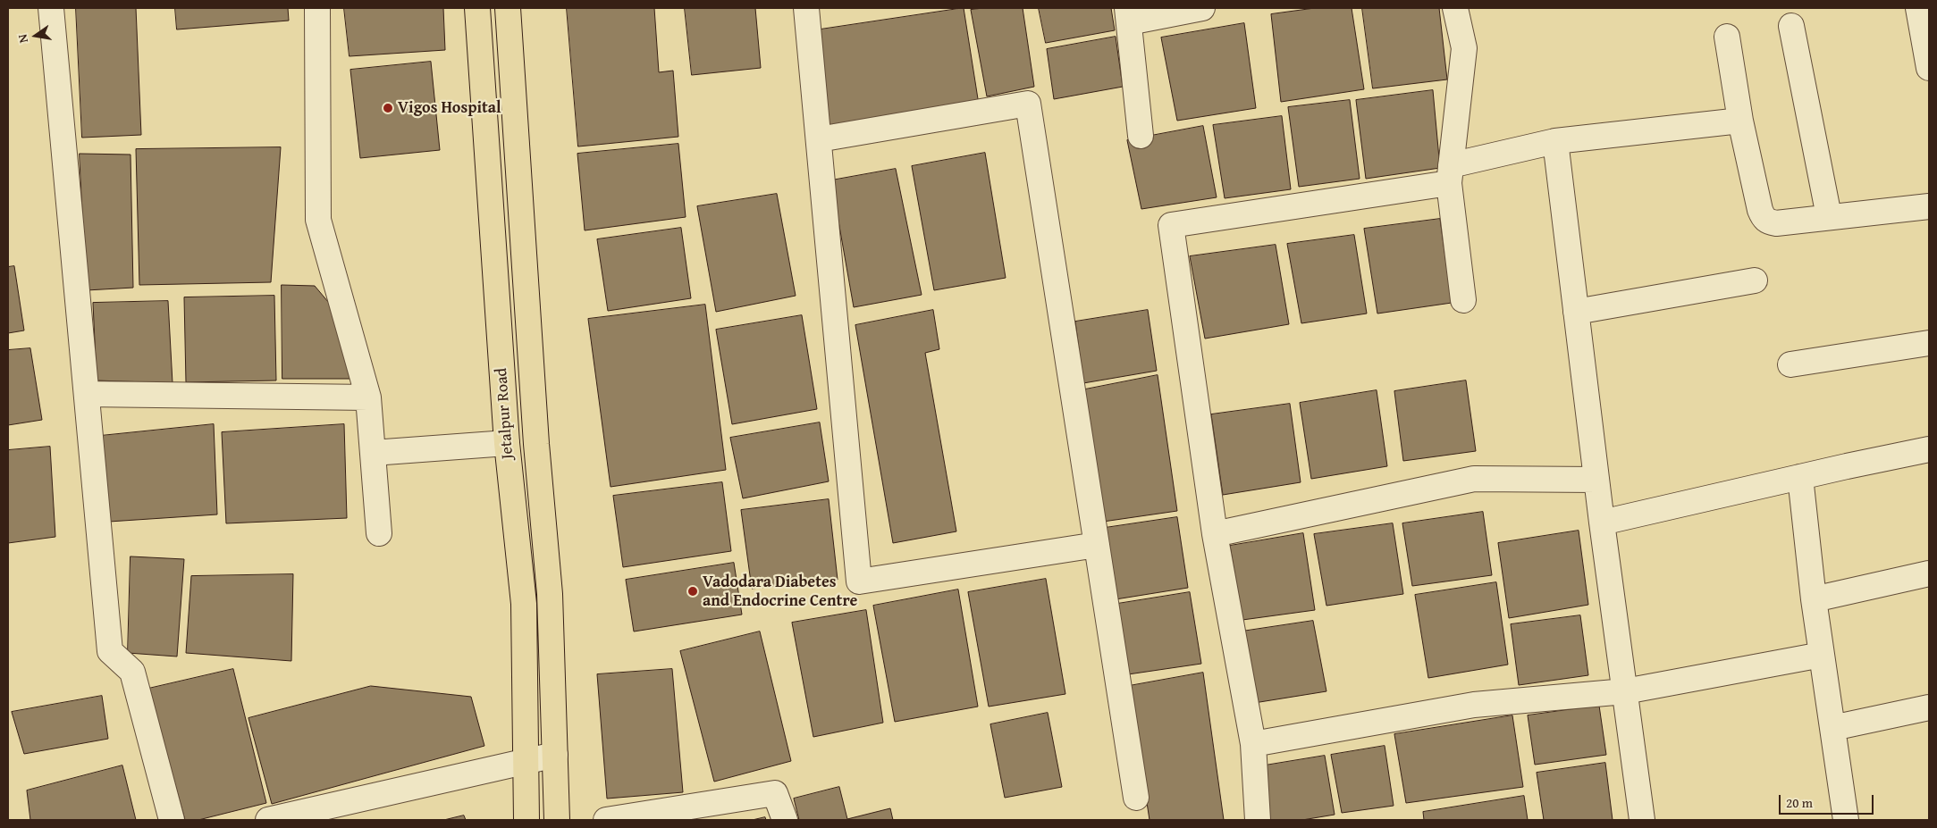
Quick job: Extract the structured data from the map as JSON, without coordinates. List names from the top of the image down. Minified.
{"streets":{"main road":["Jetalpur Road"]},"places":["Vigos Hospital","Vadodara Diabetes and Endocrine Centre"],"scale_bar":"20 m","north":"left"}
